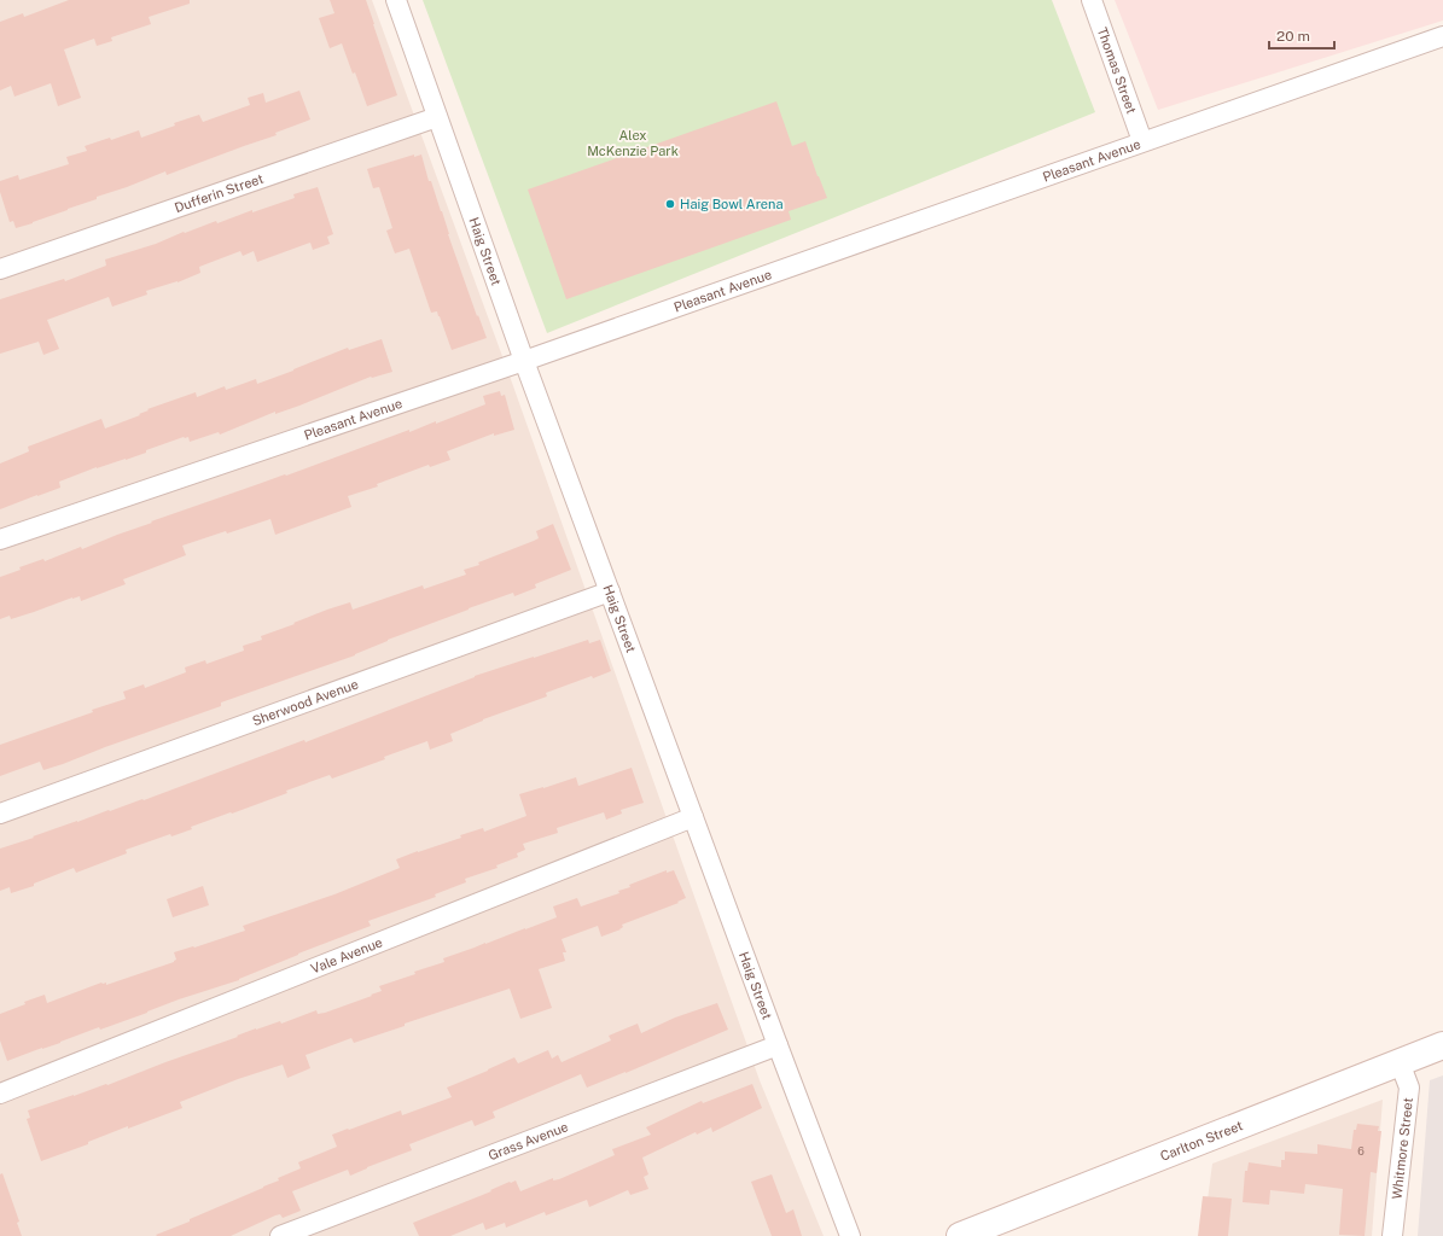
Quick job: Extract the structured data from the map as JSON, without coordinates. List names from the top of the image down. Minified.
{"streets":{"main road":["Carlton Street"],"street":["Thomas Street","Pleasant Avenue","Dufferin Street","Haig Street","Sherwood Avenue","Vale Avenue","Grass Avenue","Whitmore Street"]},"crossings":[["Thomas Street","Pleasant Avenue"],["Pleasant Avenue","Haig Street"],["Dufferin Street","Haig Street"],["Haig Street","Sherwood Avenue"],["Haig Street","Vale Avenue"],["Haig Street","Grass Avenue"],["Carlton Street","Whitmore Street"]],"parks":["Alex McKenzie Park"],"places":["Haig Bowl Arena"],"house_numbers":["6"],"scale_bar":"20 m"}
